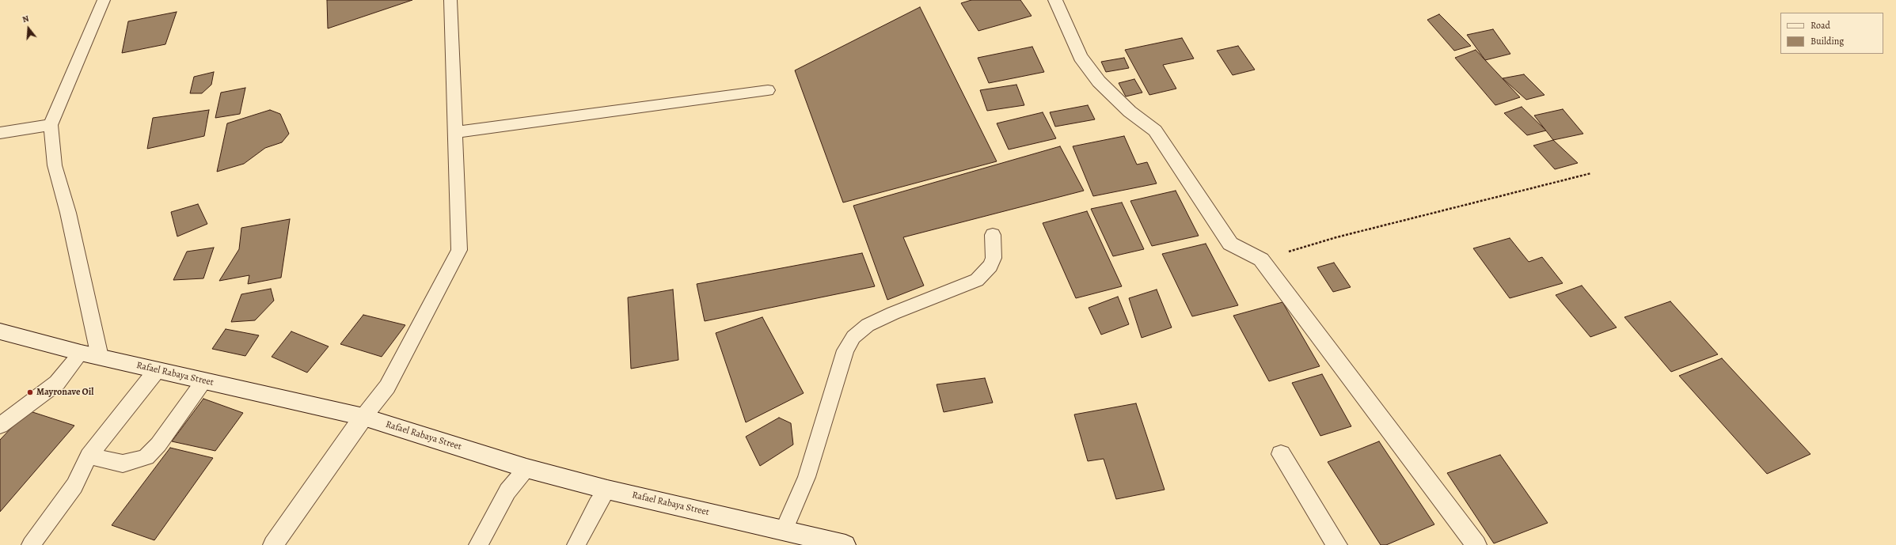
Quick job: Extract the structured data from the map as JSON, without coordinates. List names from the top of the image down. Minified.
{"streets":{"street":["Rafael Rabaya Street"]},"places":["Mayronave Oil"],"legend":["Road","Building"],"north":"top"}
